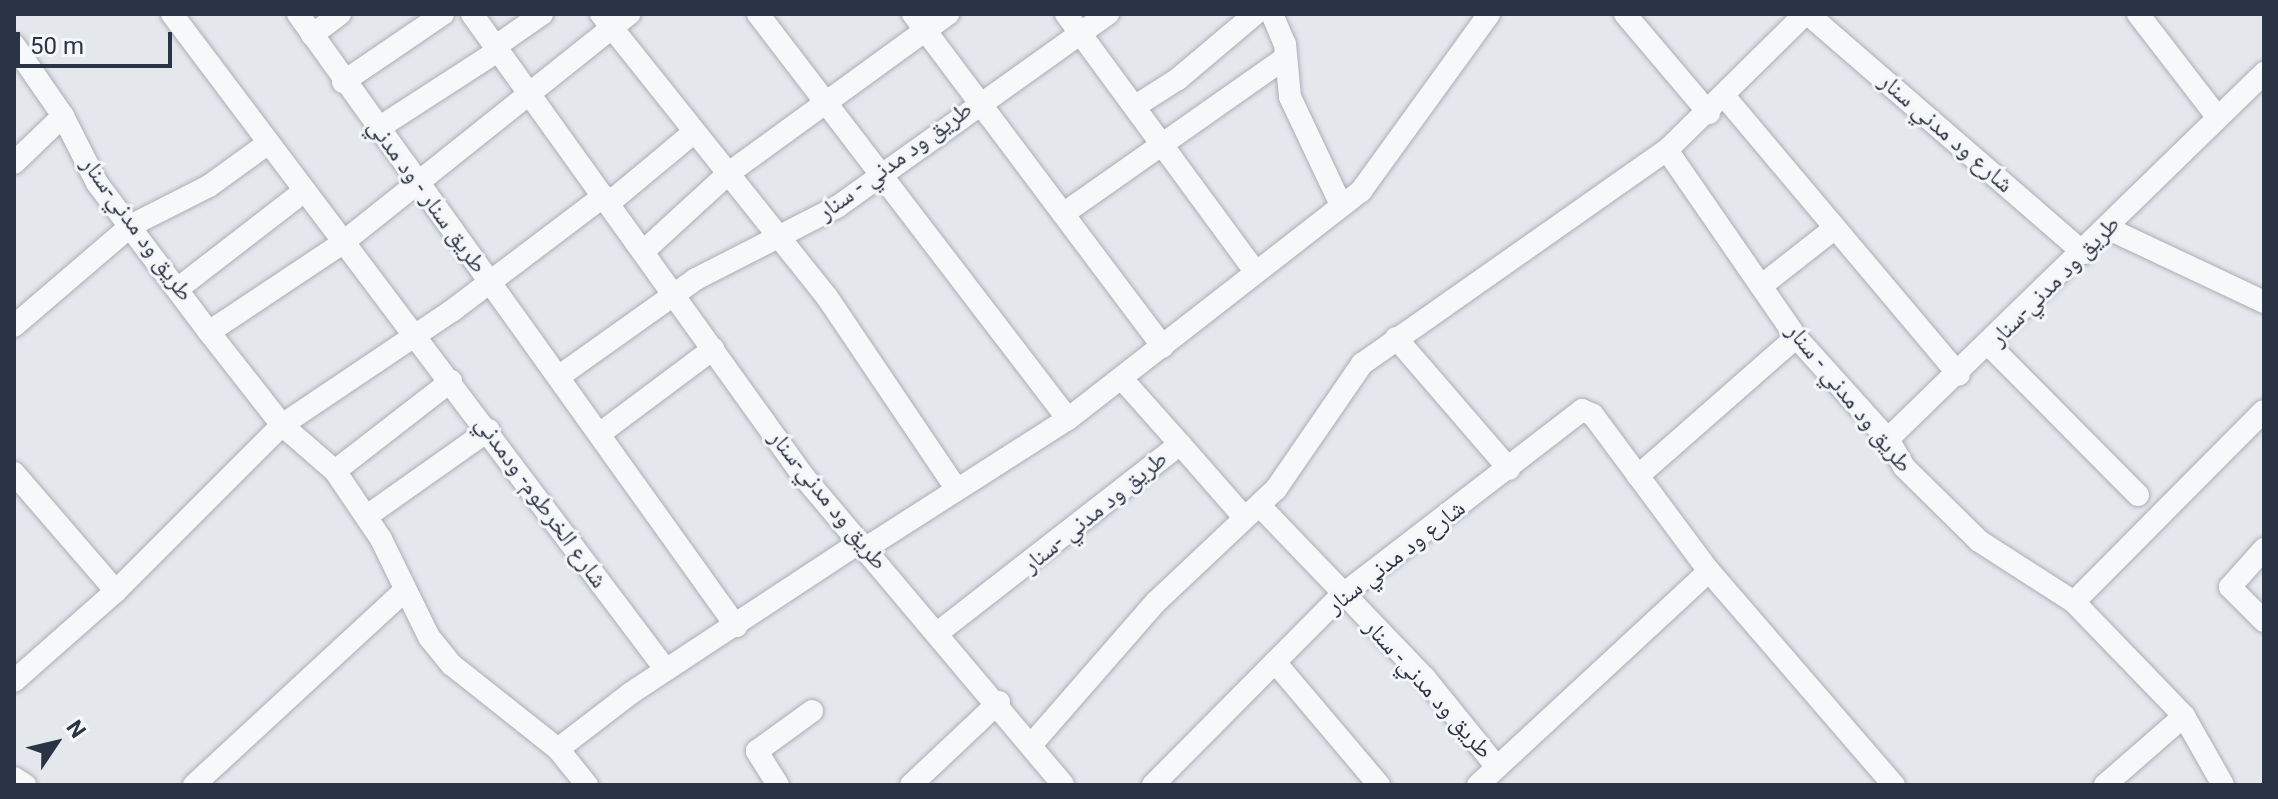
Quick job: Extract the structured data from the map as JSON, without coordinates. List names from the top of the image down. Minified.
{"streets":{"street":["شارع ود مدني سنار","طريق ود مدني - سنار","طريق سنار - ود مدني","طريق ود مدني-سنار","شارع الخرطوم- ودمدني","طريق ود مدني -سنار","طريق ود مدني- سنار"]},"crossings":[["شارع ود مدني سنار","طريق ود مدني-سنار"],["شارع ود مدني سنار","طريق ود مدني- سنار"],["طريق ود مدني - سنار","طريق ود مدني-سنار"],["طريق ود مدني-سنار","طريق ود مدني -سنار"]],"scale_bar":"50 m","north":"top right"}
